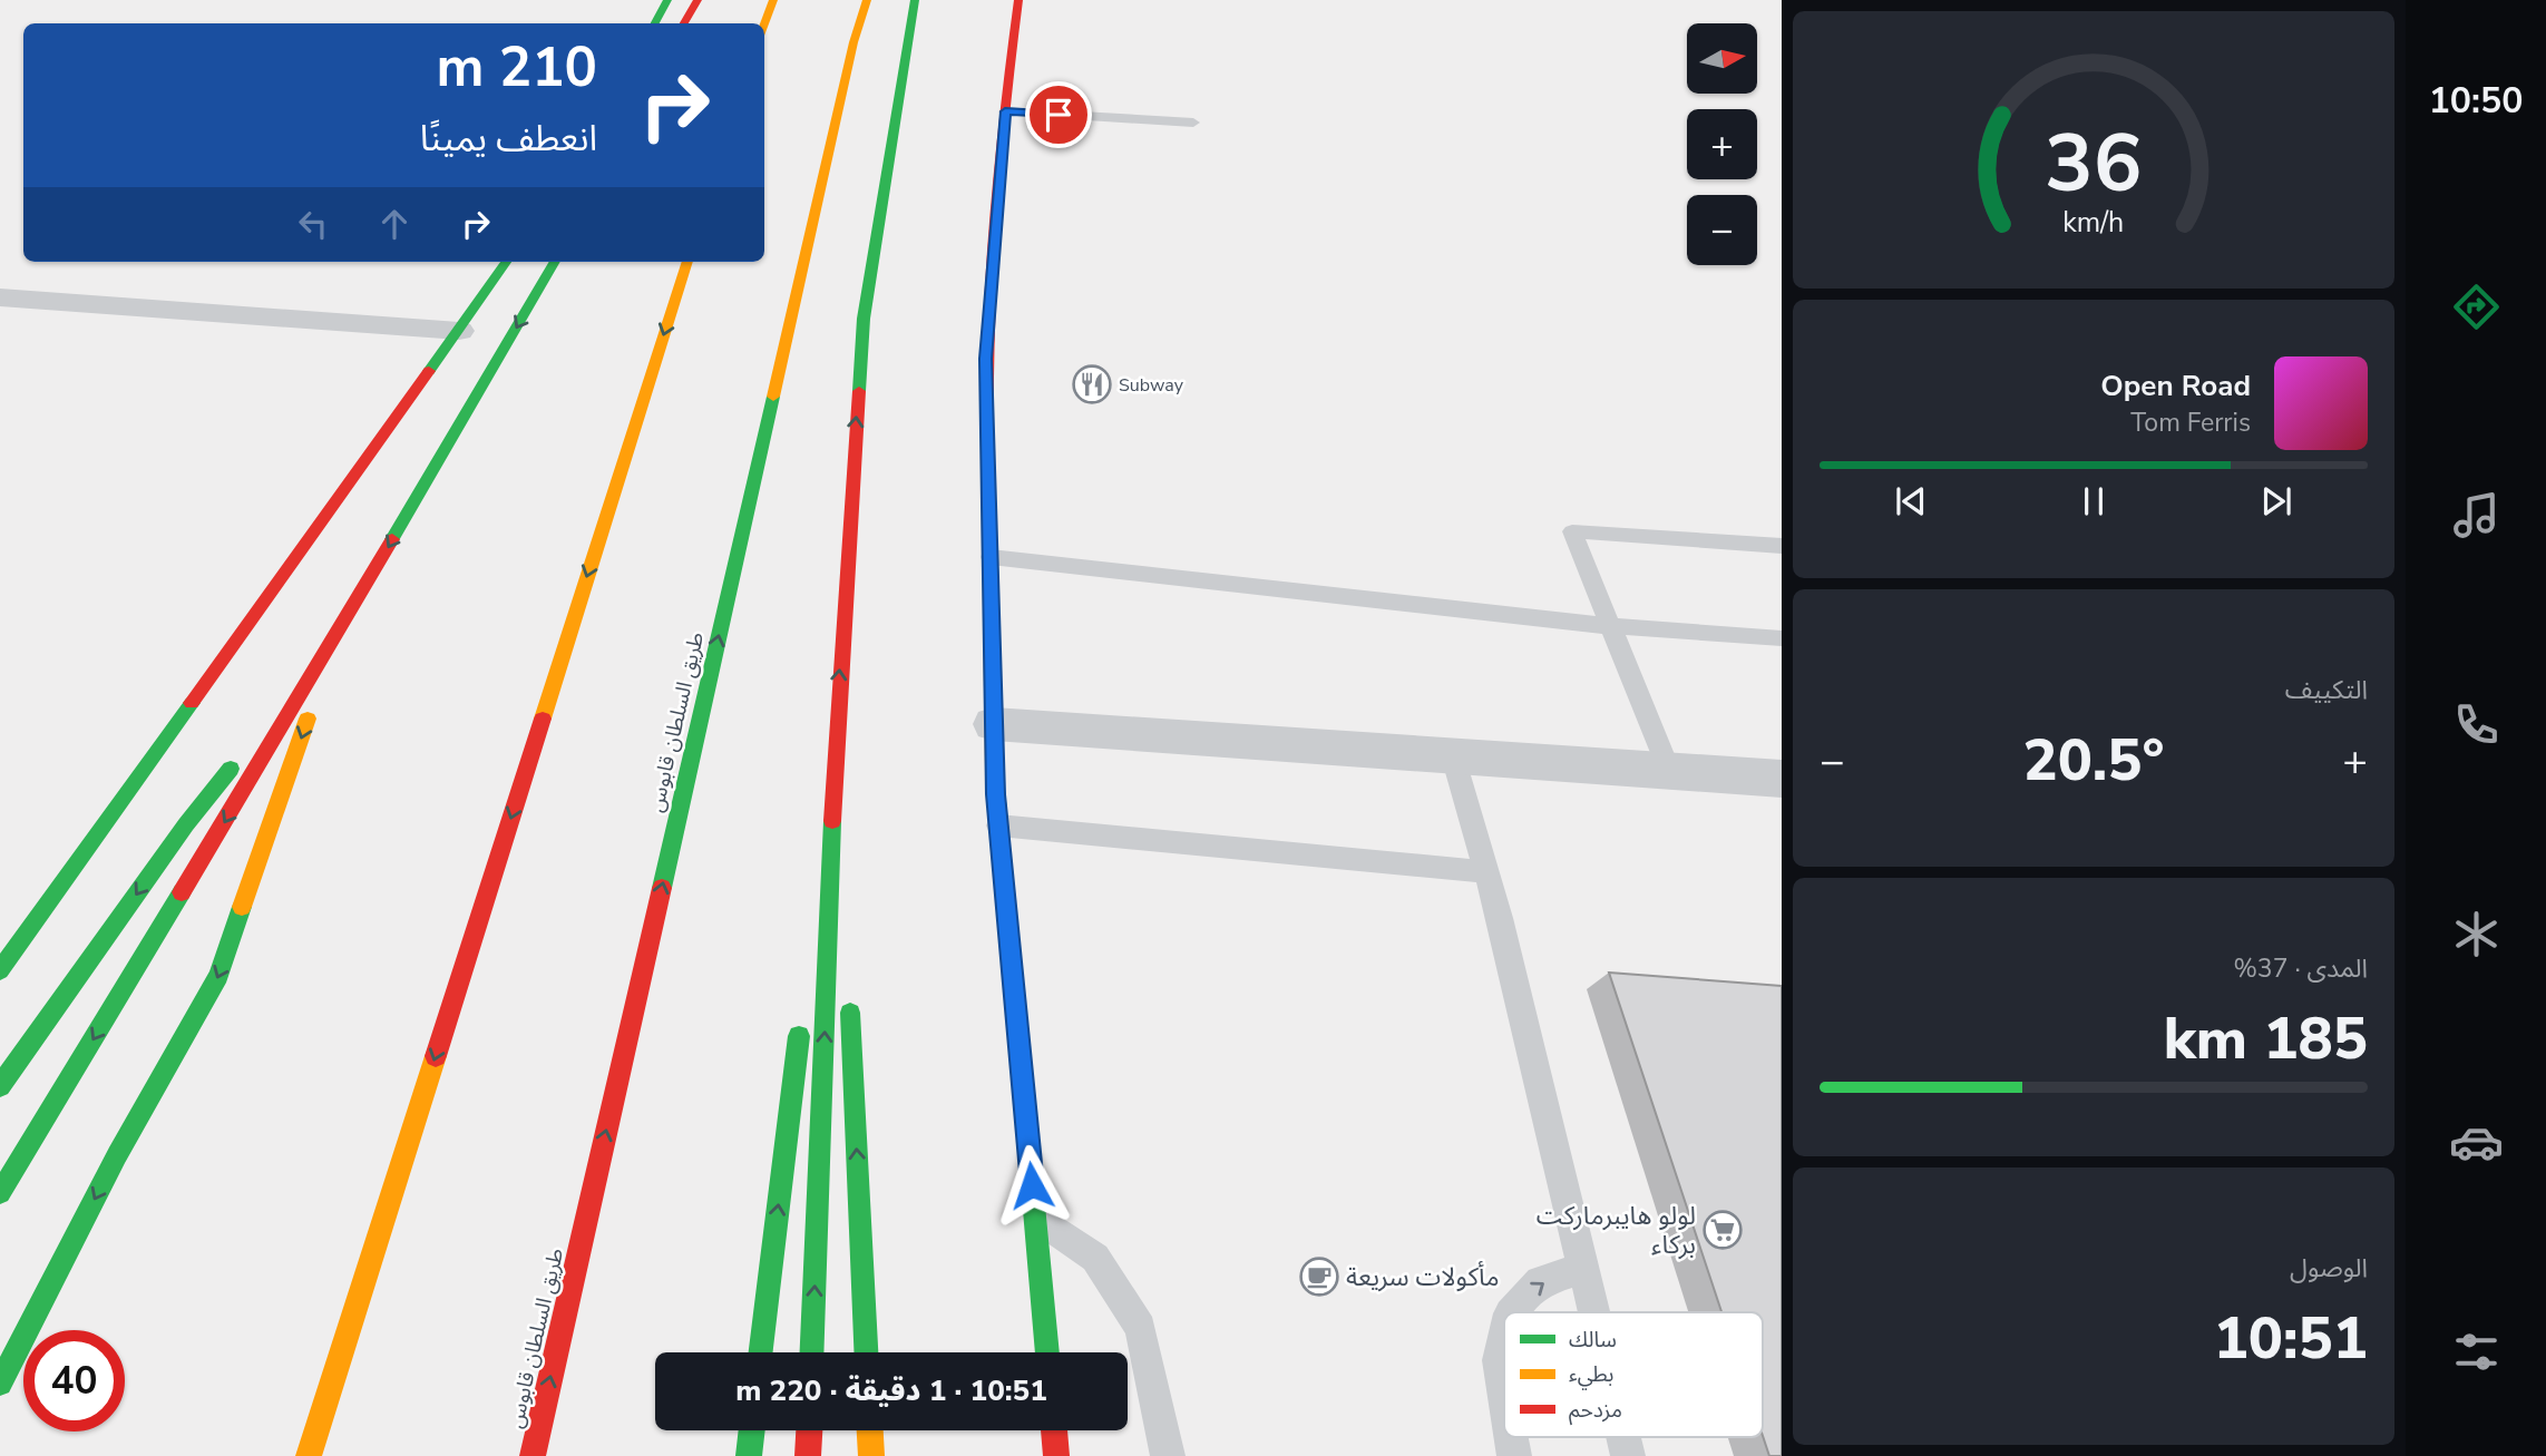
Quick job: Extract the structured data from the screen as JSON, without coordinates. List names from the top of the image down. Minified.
{"streets":{"main road":["طريق السلطان قابوس"]},"places":{"restaurant":["Subway"],"supermarket":["لولو هايبرماركت بركاء"],"cafe":["مأكولات سريعة"]},"legend":["سالك","بطيء","مزدحم"],"north":"right","page":{"tabs":"10:50","map_buttons":["+","−"],"turn":["210 m","انعطف يمينًا"],"song":["Open Road","Tom Ferris"],"tile":["التكييف",["المدى · 37%","185 km"],["الوصول","10:51"]],"heat":["−","20.5°","+"],"limit":"40","trip":"10:51 · 1 دقيقة · 220 m","gauge":["36","km/h"]}}
